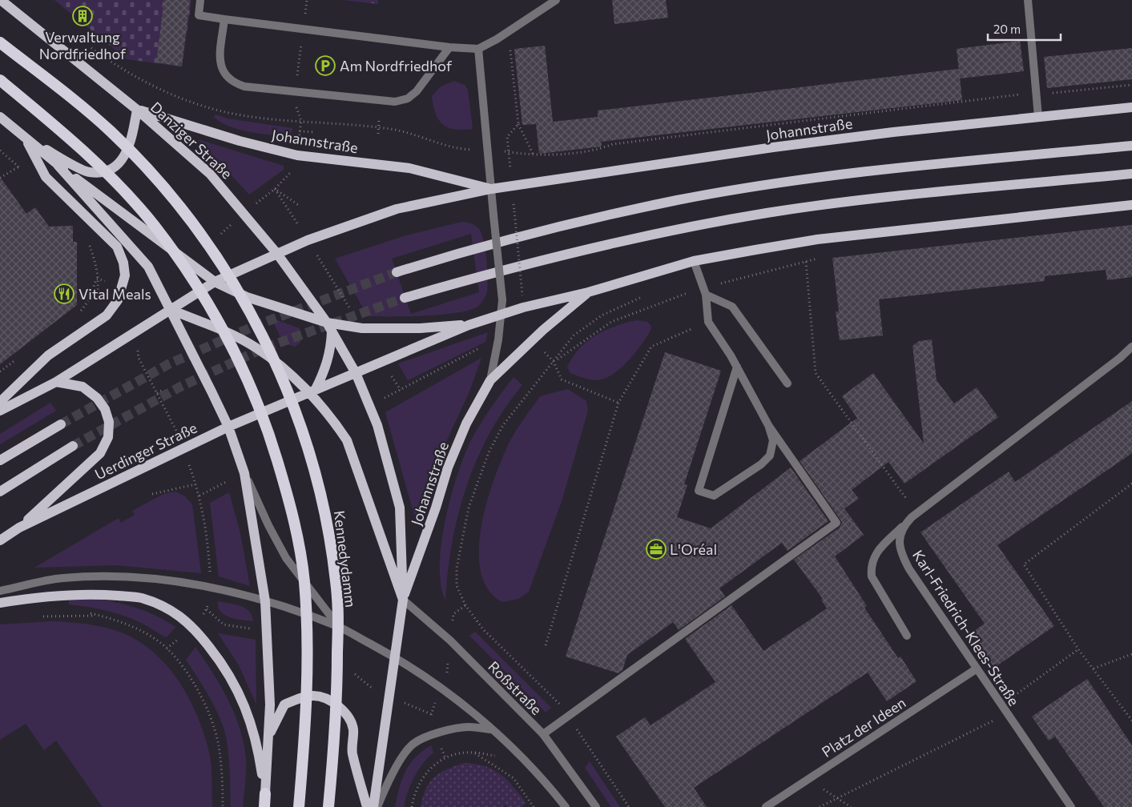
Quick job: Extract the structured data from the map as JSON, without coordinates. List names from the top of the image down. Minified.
{"streets":{"highway":["Kennedydamm"],"main road":["Johannstraße","Danziger Straße","Uerdinger Straße"],"street":["Karl-Friedrich-Klees-Straße","Roßstraße","Platz der Ideen"]},"crossings":[["Johannstraße","Danziger Straße"],["Johannstraße","Uerdinger Straße"],["Johannstraße","Roßstraße"],["Karl-Friedrich-Klees-Straße","Platz der Ideen"]],"places":{"building":["Verwaltung Nordfriedhof"],"parking":["Am Nordfriedhof"],"restaurant":["Vital Meals"],"office":["L'Oréal"]},"scale_bar":"20 m"}
